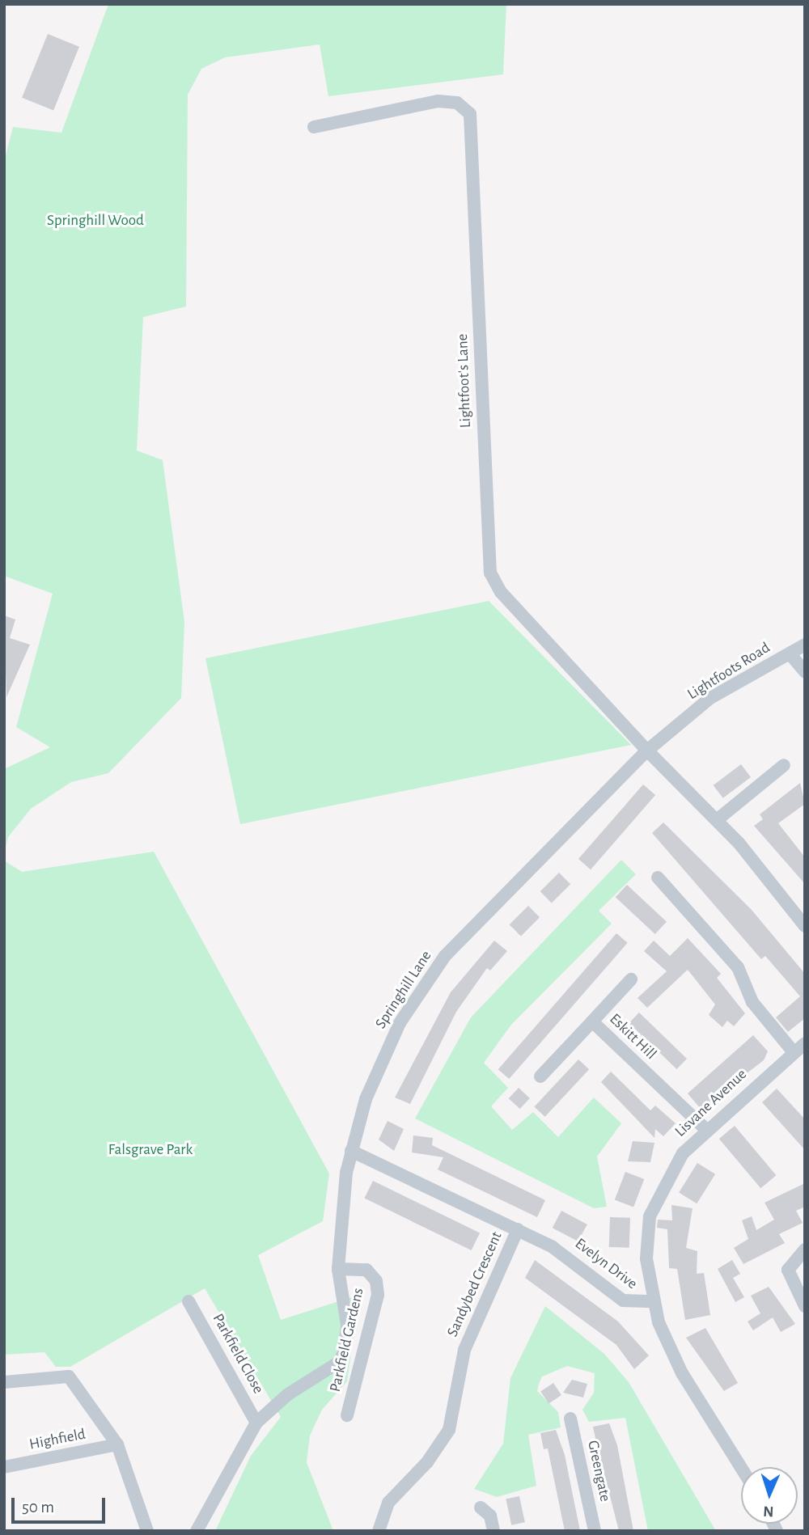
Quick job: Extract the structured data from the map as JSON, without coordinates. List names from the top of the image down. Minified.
{"streets":{"street":["Lightfoot's Lane","Lightfoots Road","Springhill Lane","Eskitt Hill","Lisvane Avenue","Evelyn Drive","Sandybed Crescent","Parkfield Gardens","Parkfield Close","Highfield","Greengate"]},"crossings":[["Lightfoot's Lane","Lightfoots Road"],["Lightfoot's Lane","Springhill Lane"],["Lightfoots Road","Springhill Lane"],["Springhill Lane","Evelyn Drive"],["Springhill Lane","Parkfield Gardens"],["Springhill Lane","Parkfield Close"],["Eskitt Hill","Lisvane Avenue"],["Lisvane Avenue","Evelyn Drive"],["Evelyn Drive","Sandybed Crescent"]],"parks":["Springhill Wood","Falsgrave Park"],"scale_bar":"50 m","north":"bottom"}
